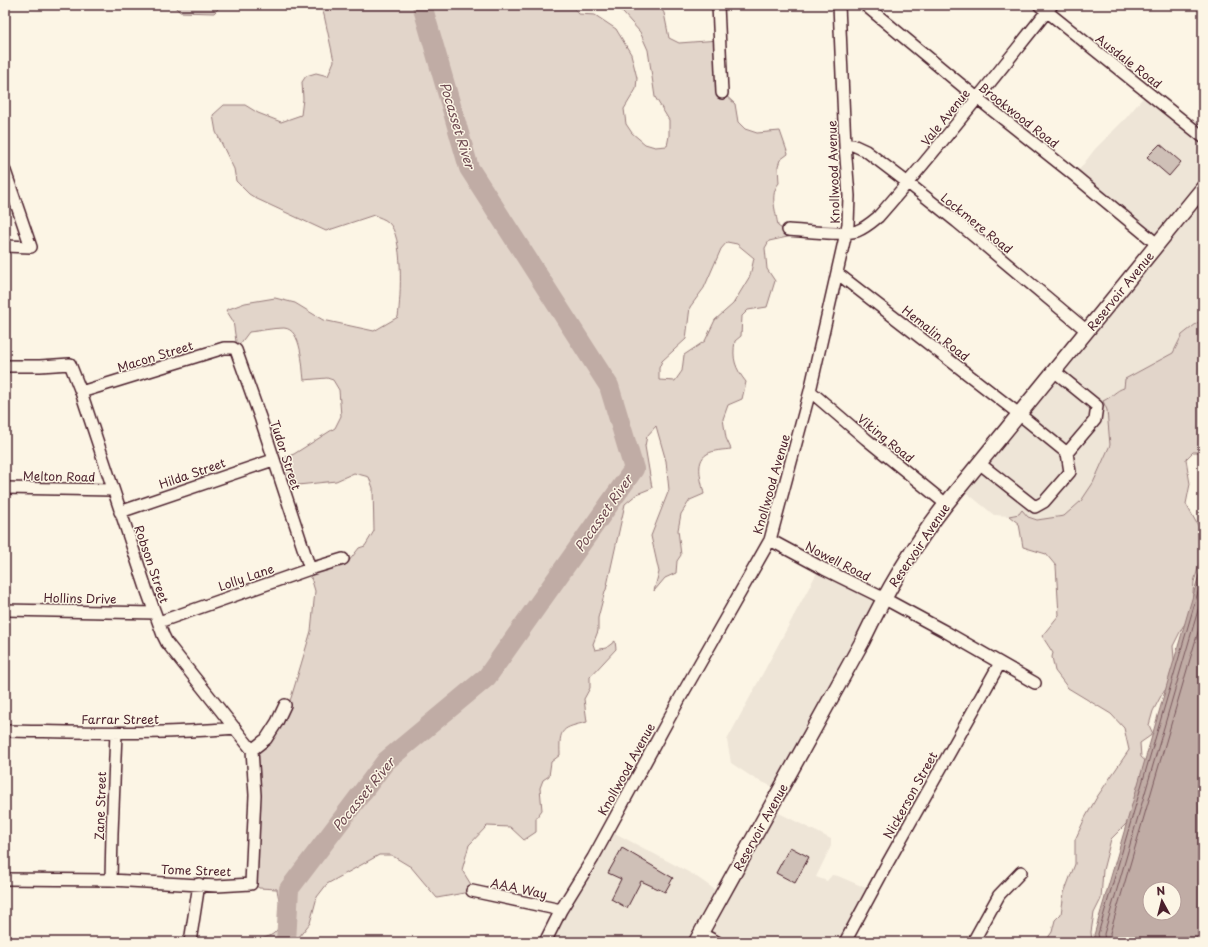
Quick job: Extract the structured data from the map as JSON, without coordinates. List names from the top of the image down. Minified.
{"streets":{"main road":["Reservoir Avenue"],"street":["Ausdale Road","Brookwood Road","Vale Avenue","Knollwood Avenue","Lockmere Road","Hemalin Road","Macon Street","Viking Road","Tudor Street","Hilda Street","Melton Road","Nowell Road","Robson Street","Lolly Lane","Hollins Drive","Farrar Street","Nickerson Street","Zane Street","Tome Street","AAA Way"]},"crossings":[["Ausdale Road","Vale Avenue"],["Brookwood Road","Vale Avenue"],["Brookwood Road","Reservoir Avenue"],["Vale Avenue","Knollwood Avenue"],["Vale Avenue","Lockmere Road"],["Knollwood Avenue","Lockmere Road"],["Knollwood Avenue","Hemalin Road"],["Knollwood Avenue","Viking Road"],["Knollwood Avenue","Nowell Road"],["Knollwood Avenue","AAA Way"],["Lockmere Road","Reservoir Avenue"],["Reservoir Avenue","Hemalin Road"],["Reservoir Avenue","Viking Road"],["Reservoir Avenue","Nowell Road"],["Macon Street","Tudor Street"],["Macon Street","Robson Street"],["Tudor Street","Hilda Street"],["Tudor Street","Lolly Lane"],["Hilda Street","Robson Street"],["Melton Road","Robson Street"],["Nowell Road","Nickerson Street"],["Robson Street","Lolly Lane"],["Robson Street","Hollins Drive"],["Robson Street","Farrar Street"],["Robson Street","Tome Street"],["Lolly Lane","Hollins Drive"],["Farrar Street","Zane Street"],["Zane Street","Tome Street"]],"water":["Pocasset River"],"north":"top"}
